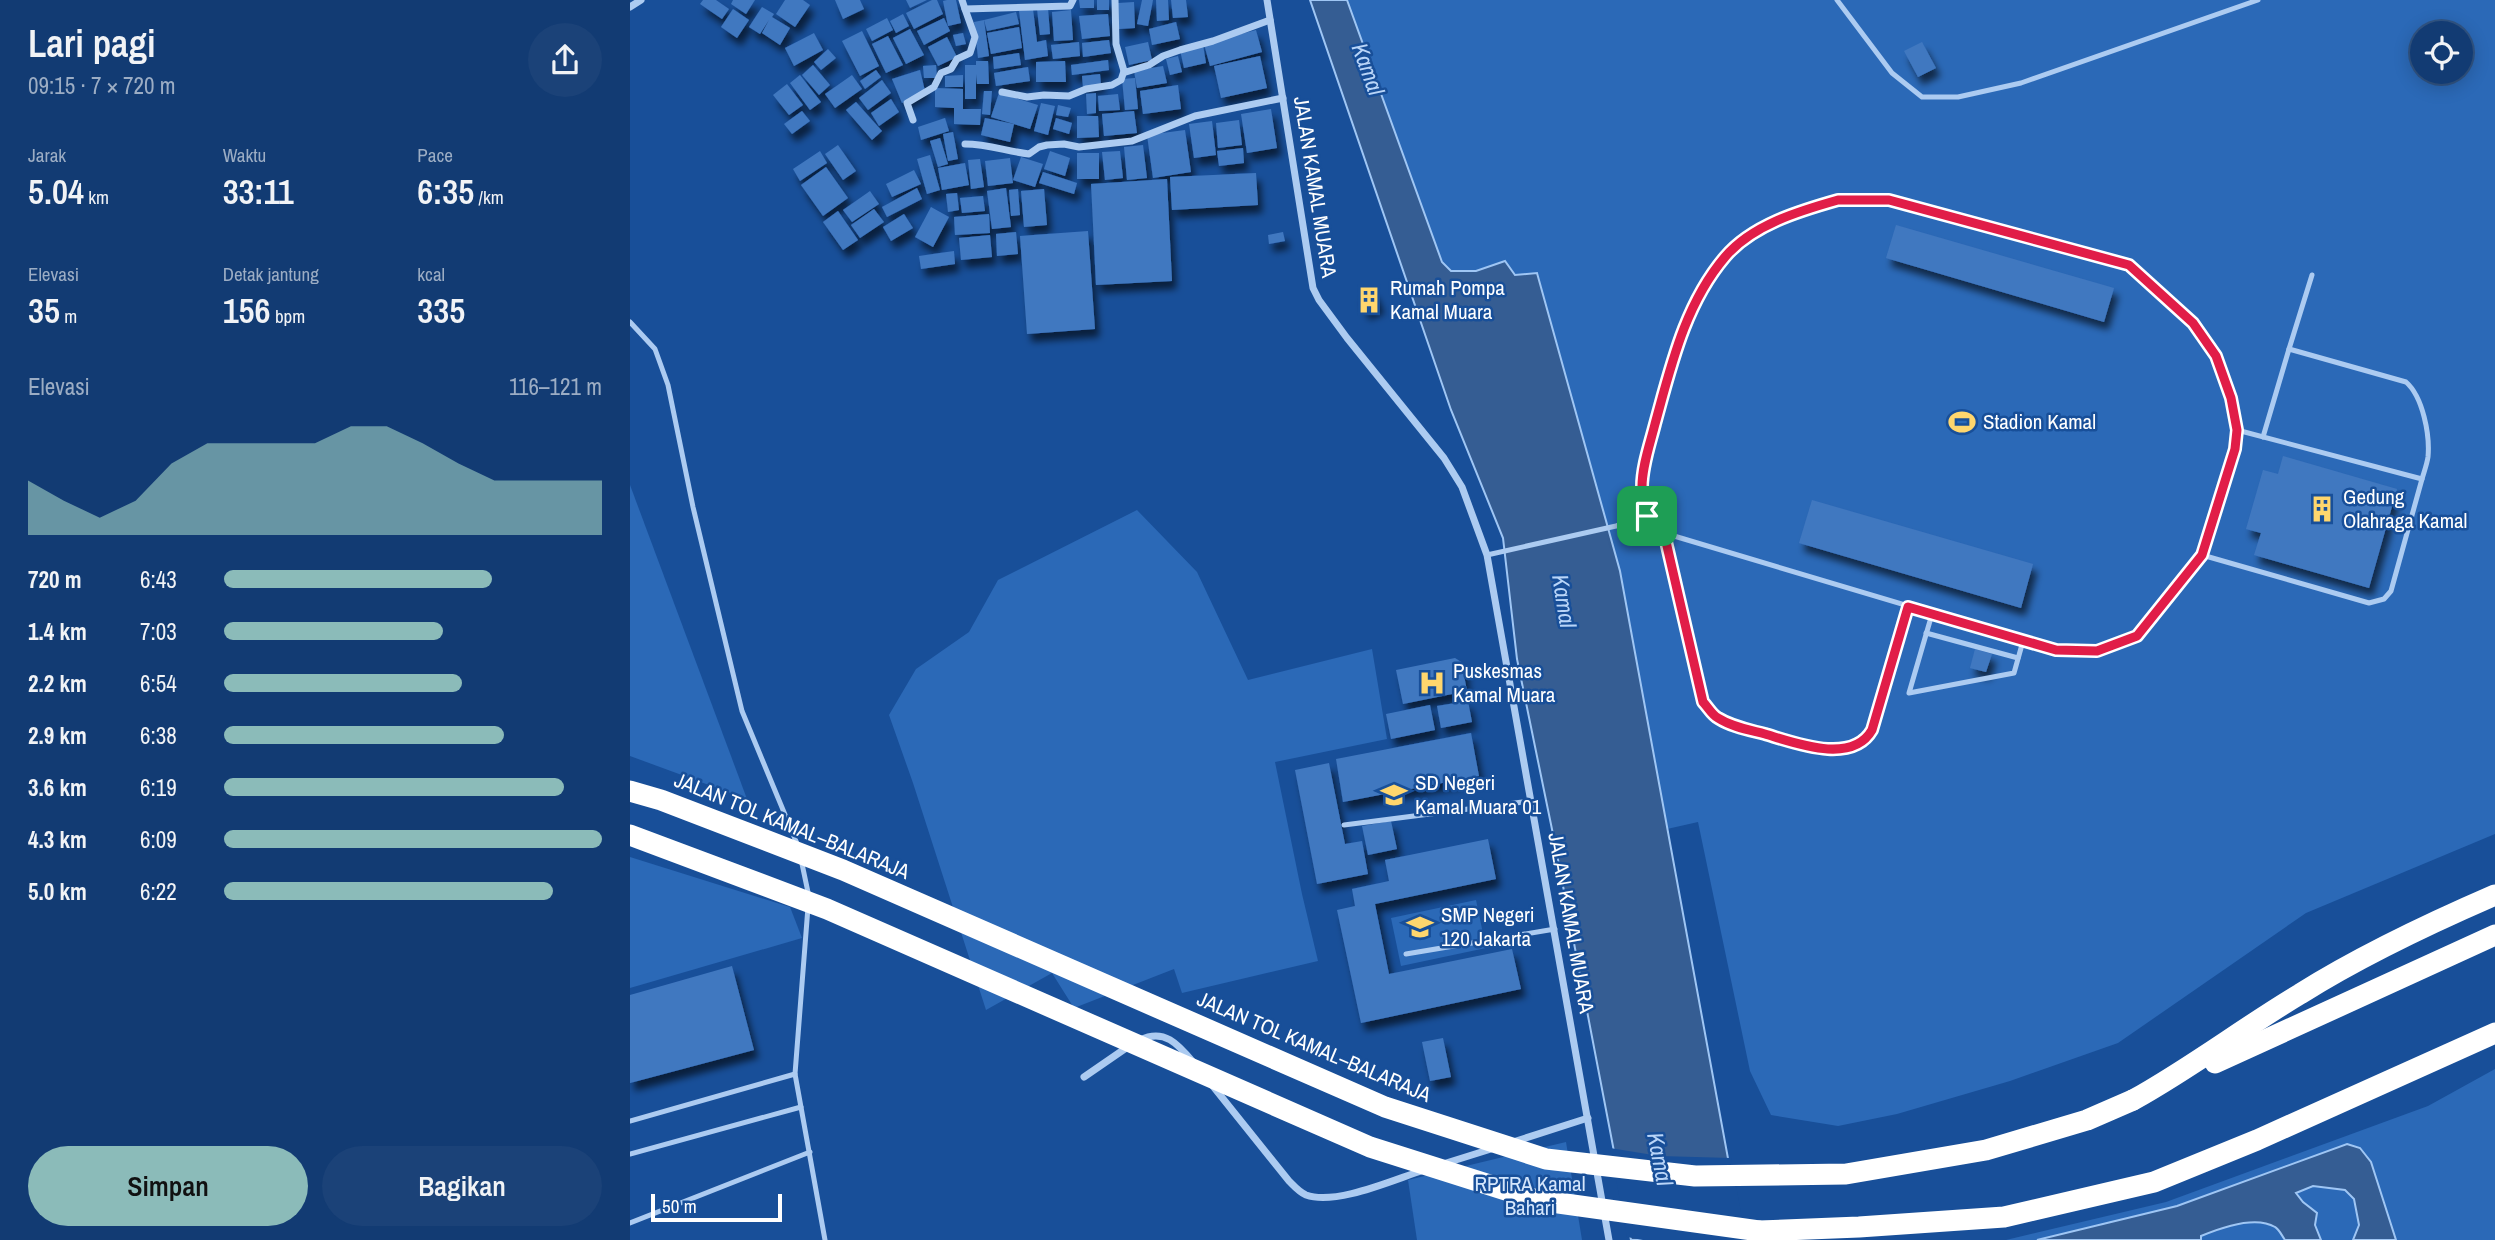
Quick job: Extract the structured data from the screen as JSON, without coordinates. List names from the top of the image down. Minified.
{"streets":{"highway":["JALAN TOL KAMAL–BALARAJA"],"street":["JALAN KAMAL MUARA"]},"water":["Kamal"],"parks":["RPTRA Kamal Bahari"],"places":{"building":["Rumah Pompa Kamal Muara","Gedung Olahraga Kamal"],"sports":["Stadion Kamal"],"hospital":["Puskesmas Kamal Muara"],"school or university":["SD Negeri Kamal Muara 01","SMP Negeri 120 Jakarta"]},"scale_bar":"50 m","page":{"heading":["Lari pagi","09:15 · 7 × 720 m"],"stats":[["Jarak","5.04 km"],["Waktu","33:11"],["Pace","6:35 /km"],["Elevasi","35 m"],["Detak jantung","156 bpm"],["kcal","335"]],"chart":["Elevasi","116–121 m"],"list":[{"name":"720 m","note":"6:43"},{"name":"1.4 km","note":"7:03"},{"name":"2.2 km","note":"6:54"},{"name":"2.9 km","note":"6:38"},{"name":"3.6 km","note":"6:19"},{"name":"4.3 km","note":"6:09"},{"name":"5.0 km","note":"6:22"}],"buttons":["Simpan","Bagikan"],"scale":"50 m"}}
